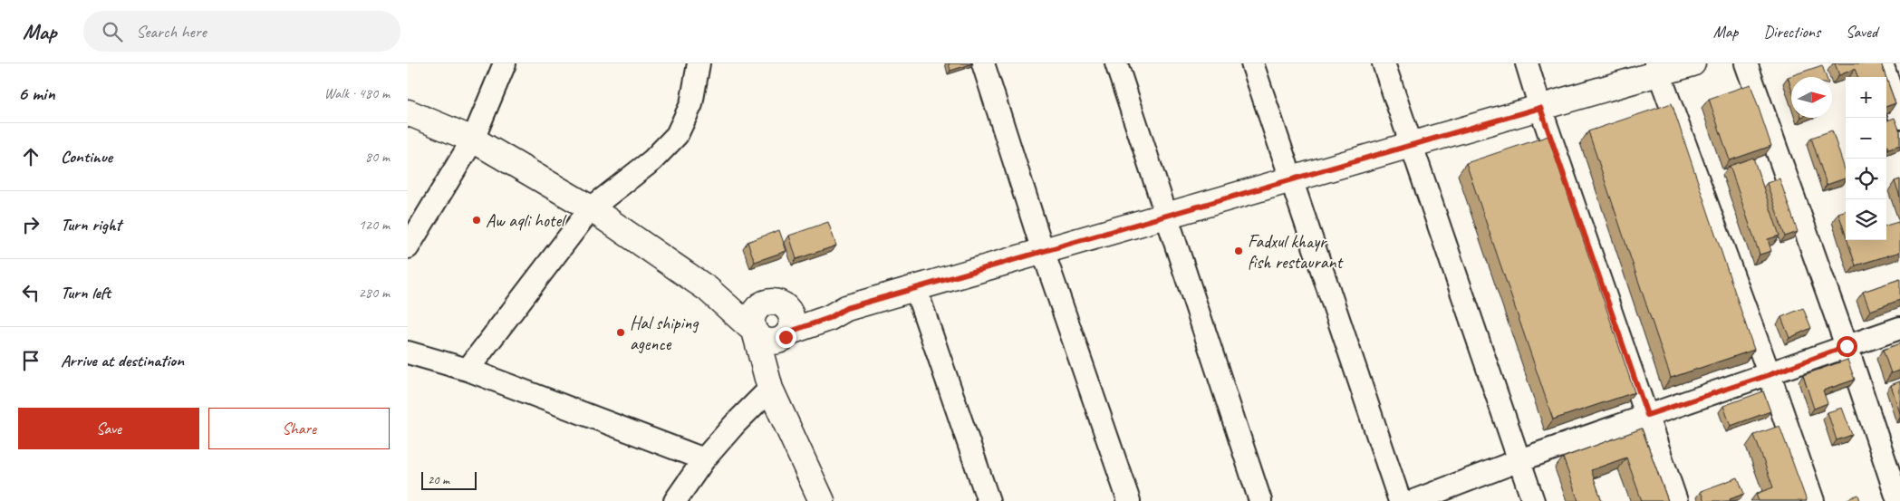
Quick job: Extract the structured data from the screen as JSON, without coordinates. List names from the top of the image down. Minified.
{"places":["Aw aqli hotel","Fadxul khayr fish restaurant","Hal shiping agence"],"scale_bar":"20 m","north":"right","page":{"header":"Map","search":"Search here","nav":["Map","Directions","Saved"],"heading":["6 min","Walk · 480 m"],"map_buttons":["+","−"],"list":[["Continue","80 m"],["Turn right","120 m"],["Turn left","280 m"],"Arrive at destination"],"buttons":["Save","Share"],"scale":"20 m"}}
